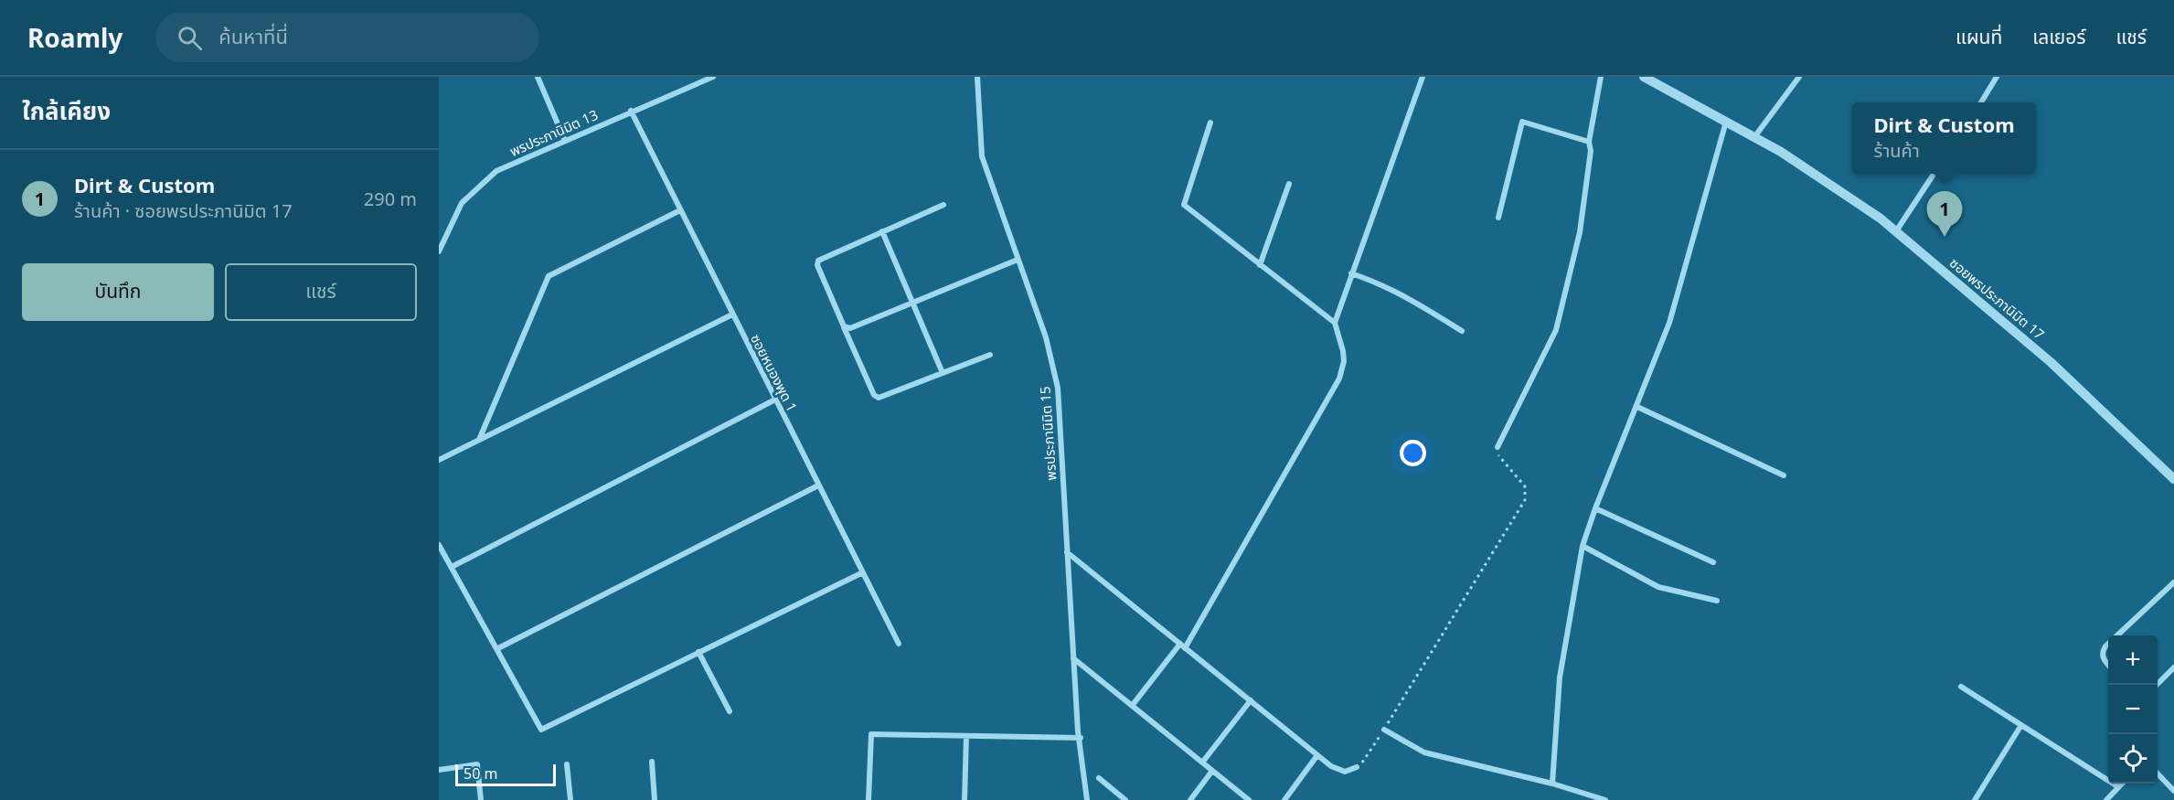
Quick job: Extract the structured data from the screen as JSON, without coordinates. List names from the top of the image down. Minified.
{"streets":{"street":["พรประภานิมิต 13","ซอยพรประภานิมิต 17","ซอยหนองพุด 1","พรประภานิมิต 15"]},"crossings":[["พรประภานิมิต 13","ซอยหนองพุด 1"]],"scale_bar":"50 m","page":{"header":"Roamly","search":"ค้นหาที่นี่","nav":["แผนที่","เลเยอร์","แชร์"],"heading":"ใกล้เคียง","popup":["Dirt & Custom","ร้านค้า"],"list":[{"mark":"1","name":"Dirt & Custom","note":"ร้านค้า · ซอยพรประภานิมิต 17","value":"290 m"}],"pins":"1","buttons":["บันทึก","แชร์"],"map_buttons":["+","−"],"scale":"50 m"}}
